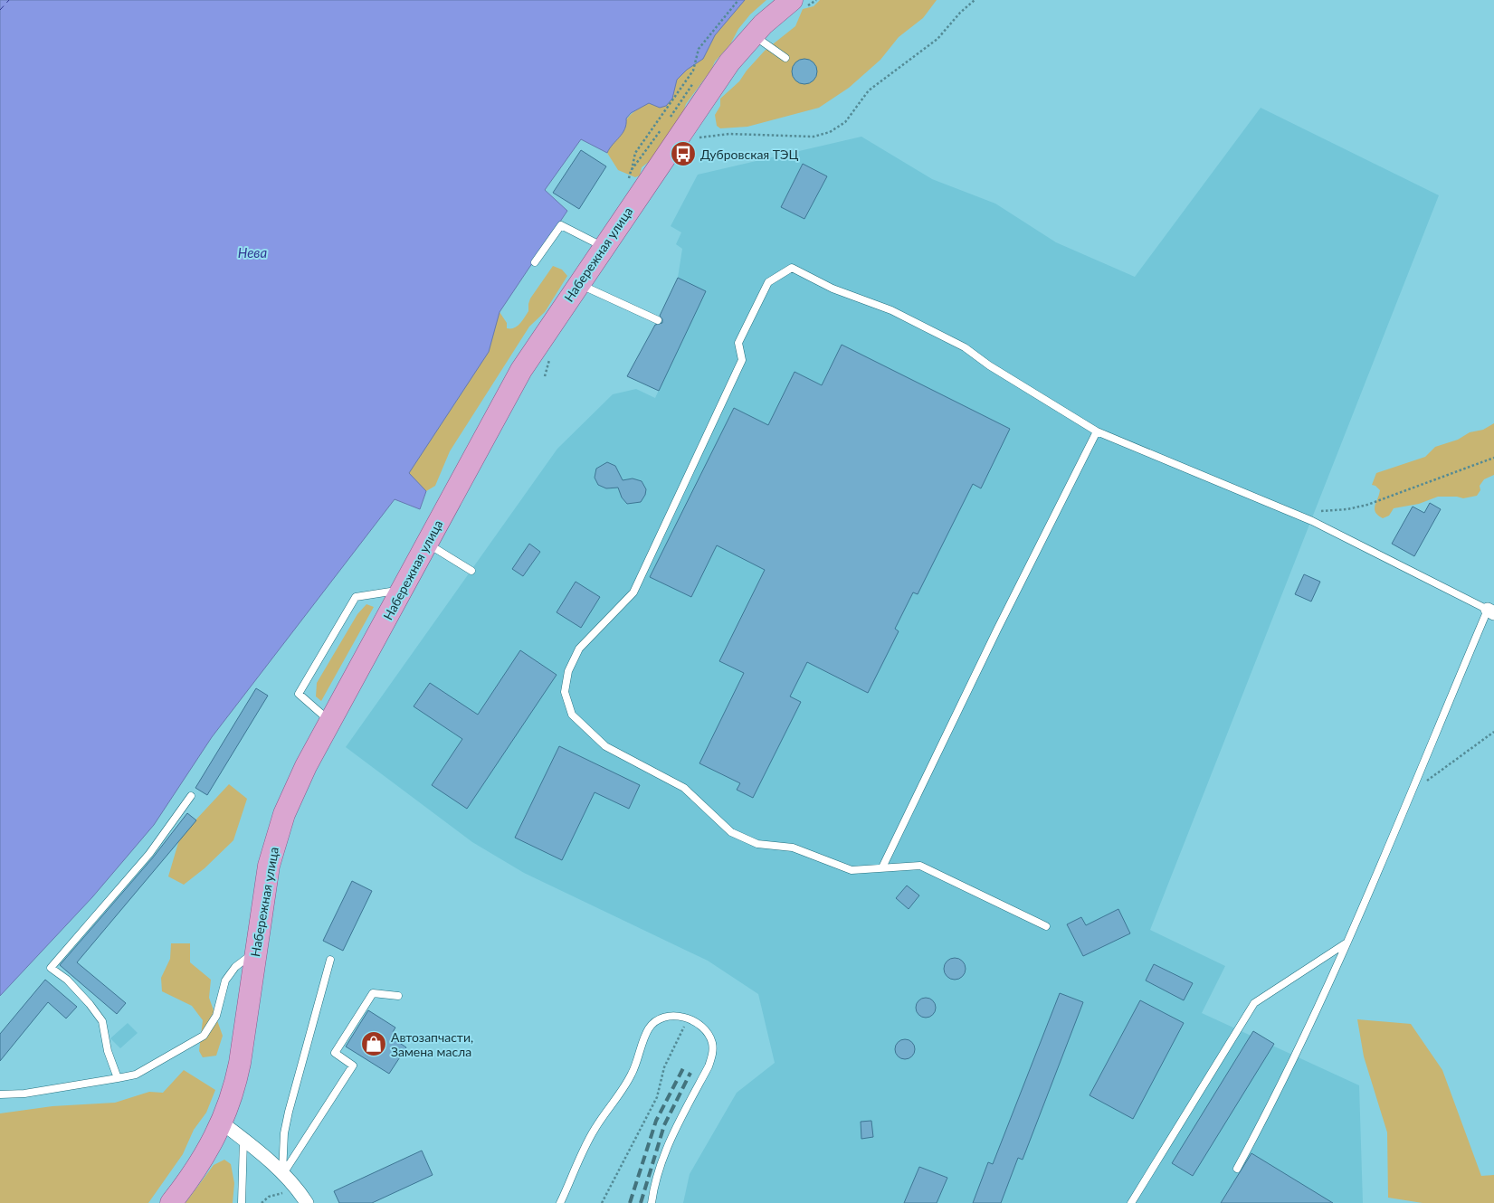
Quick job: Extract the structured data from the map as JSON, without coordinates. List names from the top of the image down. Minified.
{"streets":{"main road":["Набережная улица"]},"water":["Нева"],"places":{"bus stop":["Дубровская ТЭЦ"],"shop":["Автозапчасти, Замена масла"]}}
